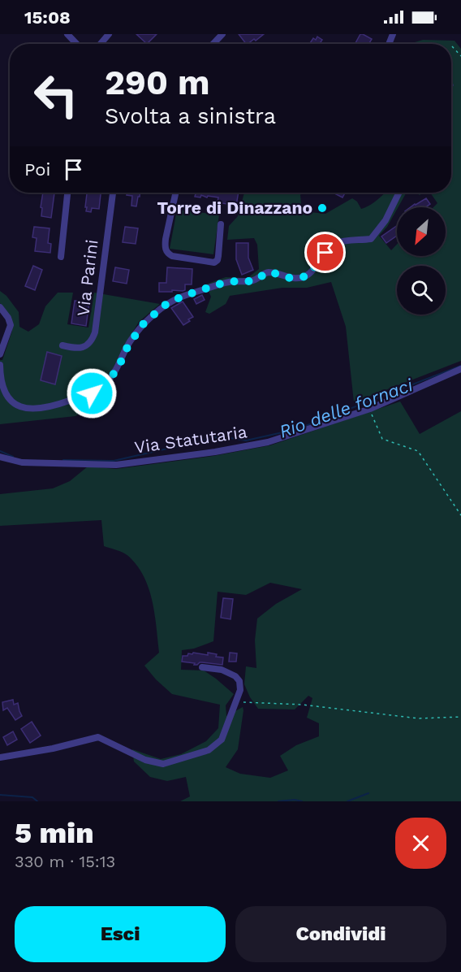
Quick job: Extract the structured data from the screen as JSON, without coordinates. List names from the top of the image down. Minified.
{"streets":{"street":["Via Parini","Via Statutaria"]},"water":["Rio delle fornaci"],"places":["Torre di Dinazzano"],"north":"bottom left","page":{"status":"15:08","turn":["290 m","Svolta a sinistra"],"then":"Poi","heading":["5 min","330 m · 15:13"],"buttons":["Esci","Condividi"]}}
